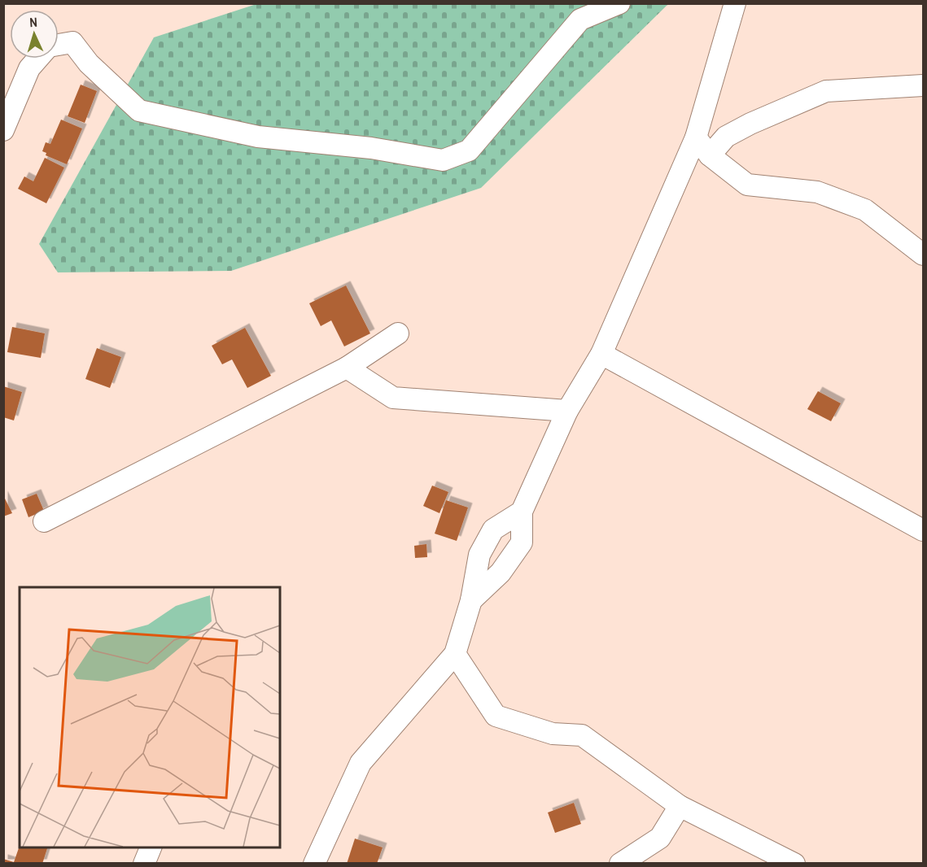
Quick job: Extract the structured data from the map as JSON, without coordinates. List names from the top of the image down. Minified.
{"north":"top"}
